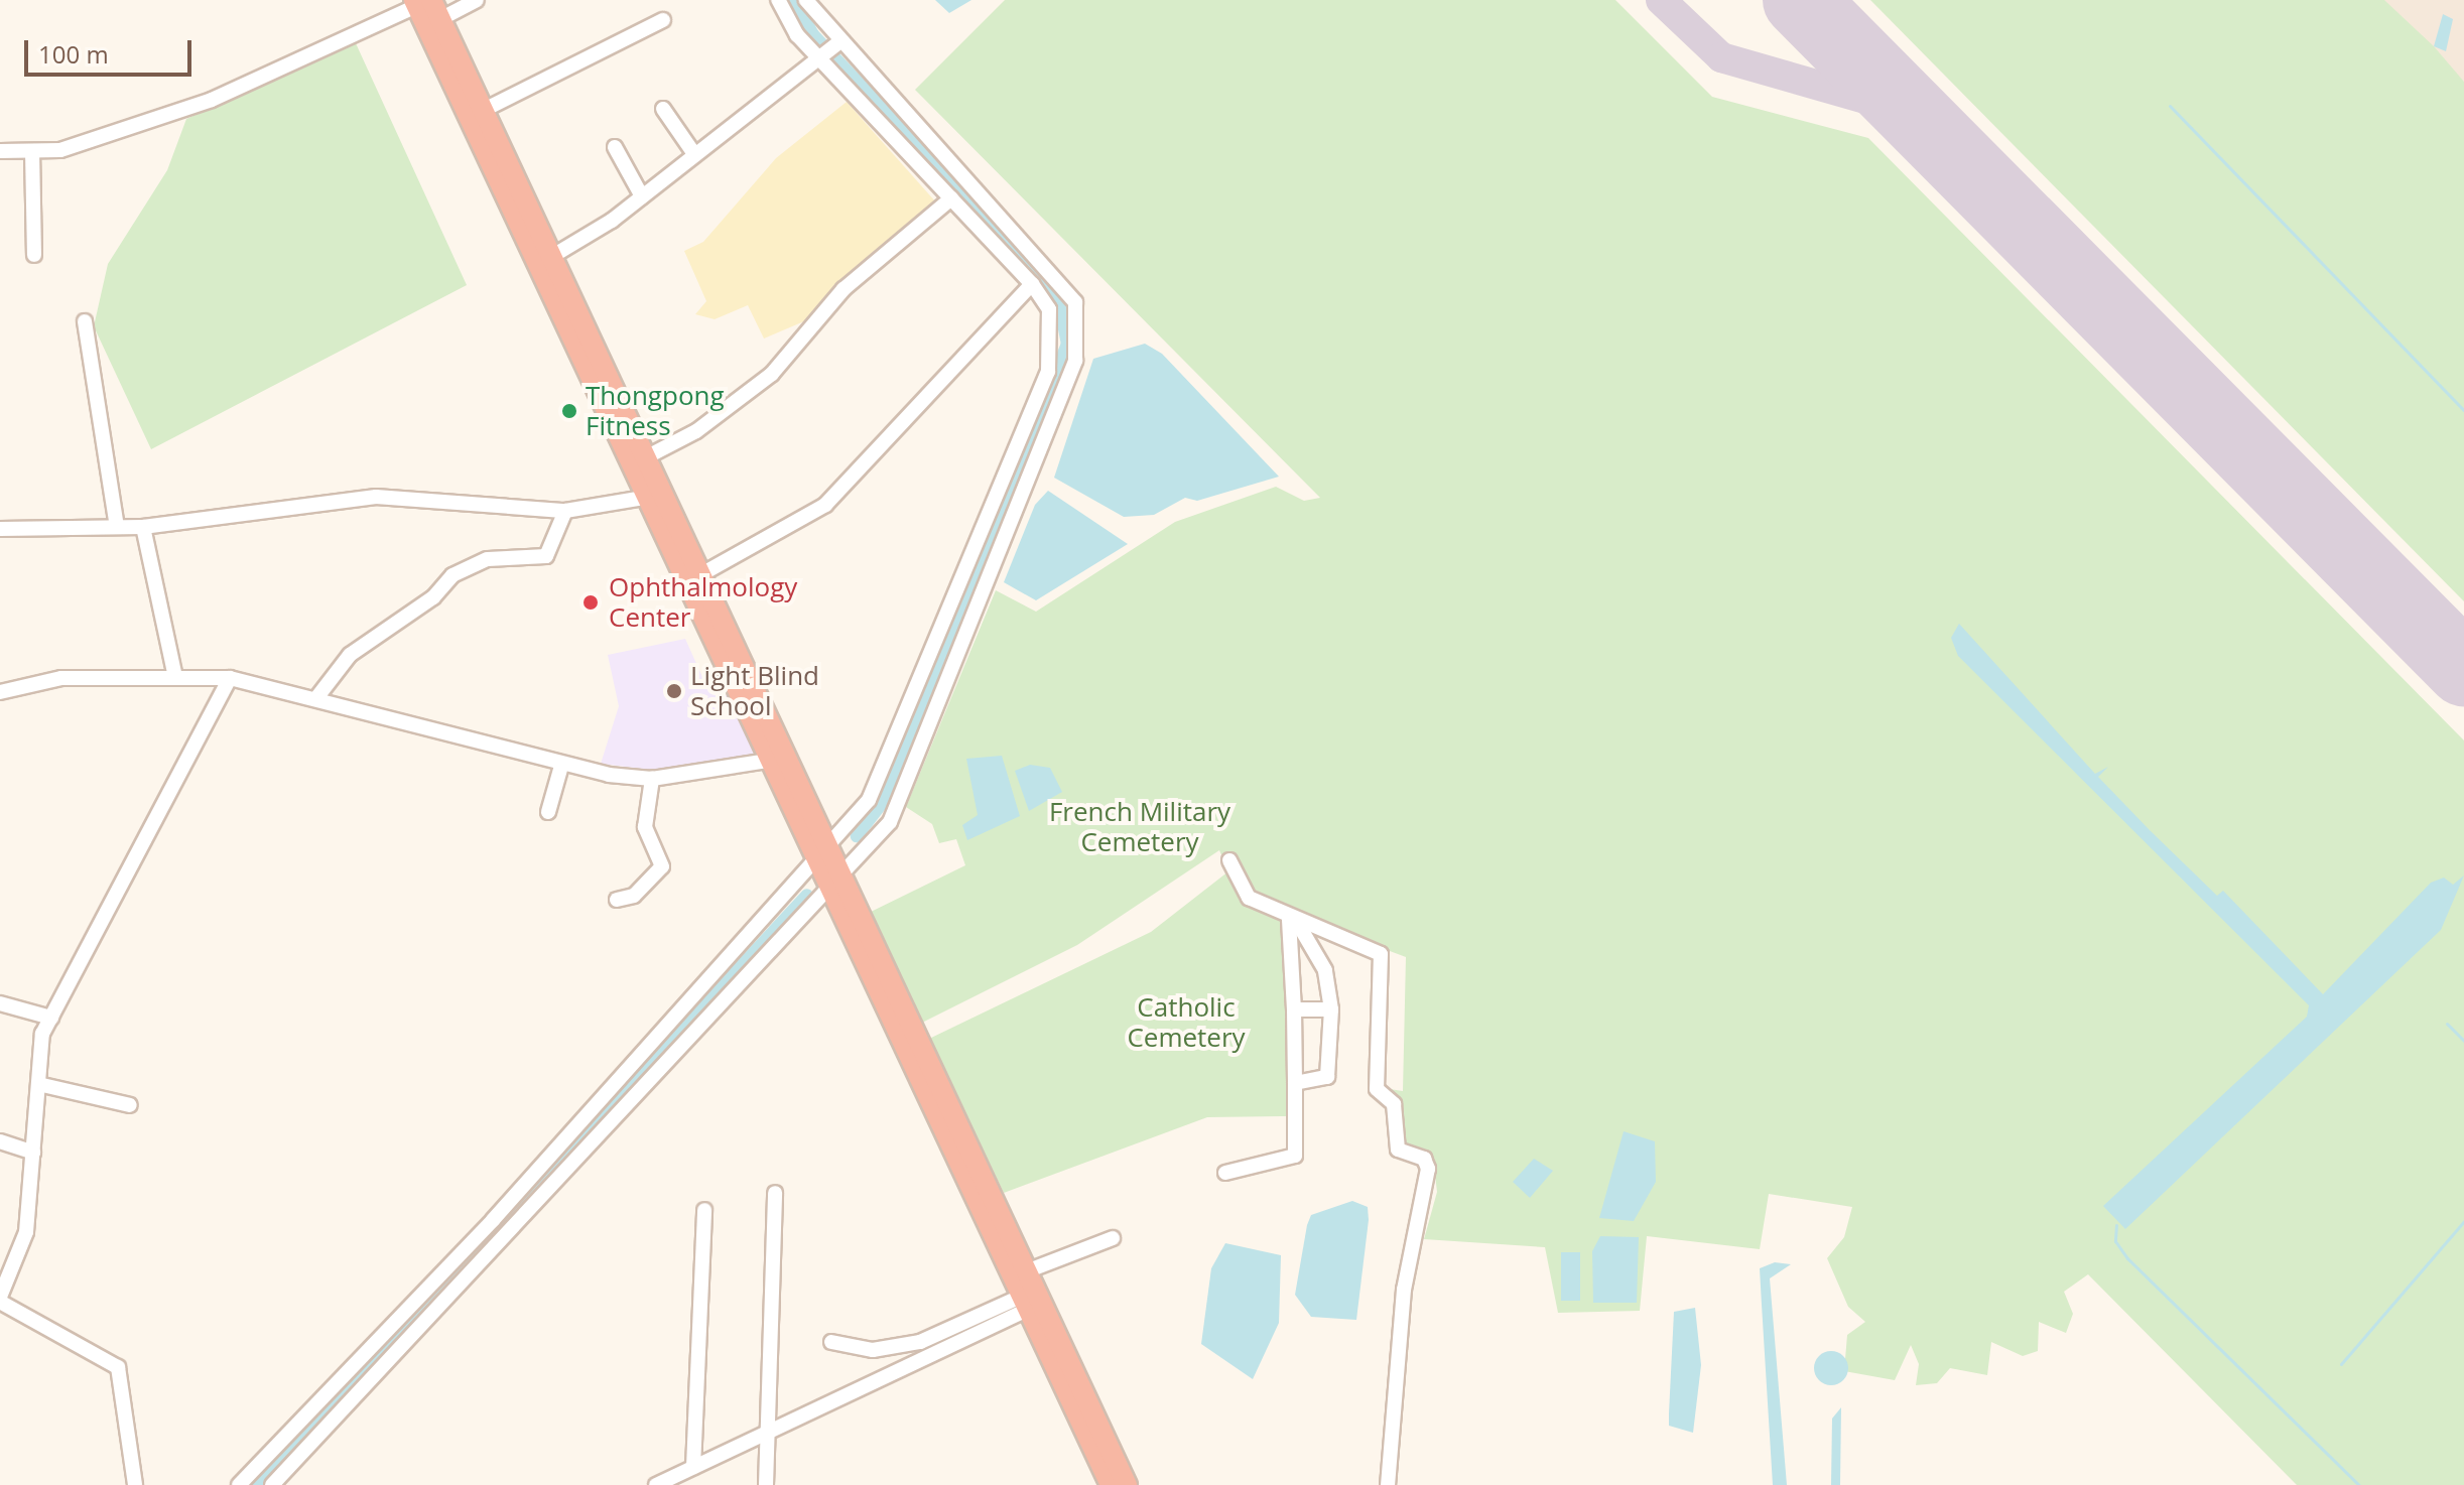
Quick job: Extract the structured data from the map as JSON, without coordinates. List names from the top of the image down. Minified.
{"parks":["French Military Cemetery","Catholic Cemetery"],"places":["Thongpong Fitness","Ophthalmology Center","Light Blind School"],"scale_bar":"100 m"}
